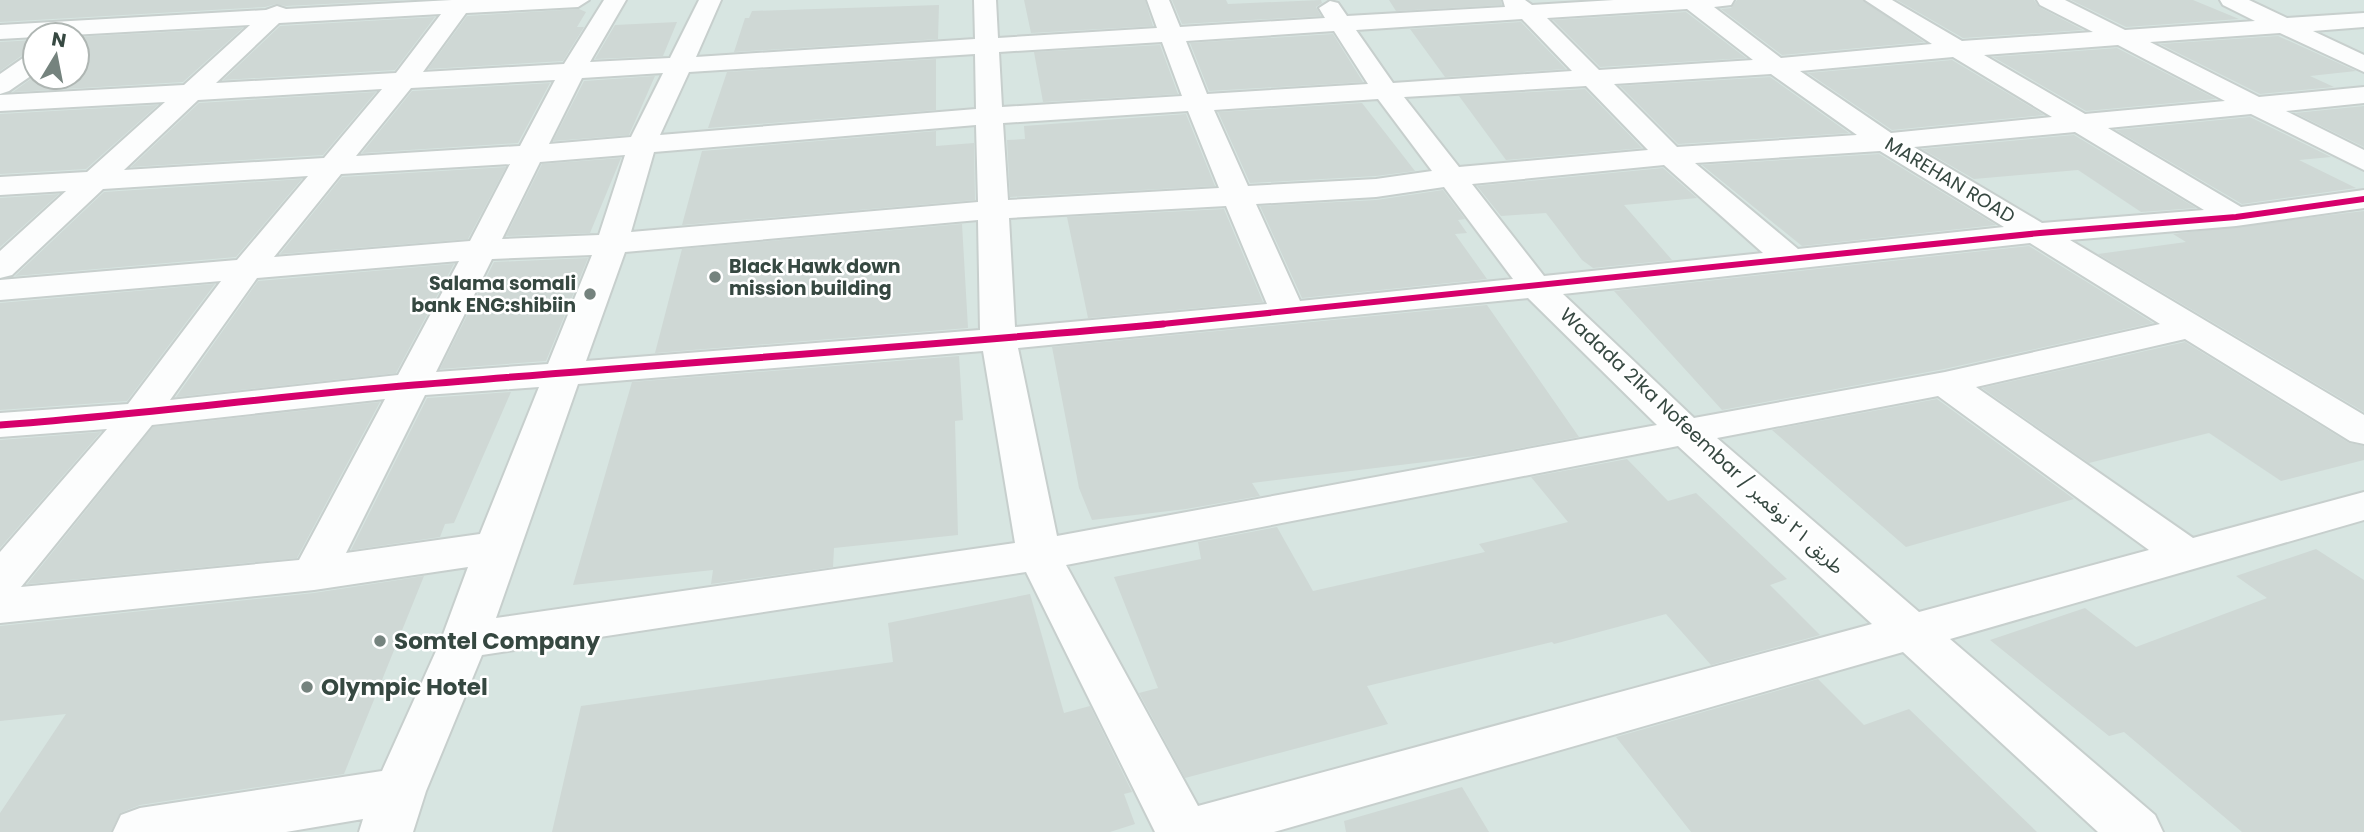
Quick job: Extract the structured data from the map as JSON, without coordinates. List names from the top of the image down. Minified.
{"streets":{"street":["MAREHAN ROAD","Wadada 21ka Nofeembar / طريق ٢١ نوفمبر"]},"places":["Black Hawk down mission building","Salama somali bank ENG:shibiin","Somtel Company","Olympic Hotel"],"north":"top"}
